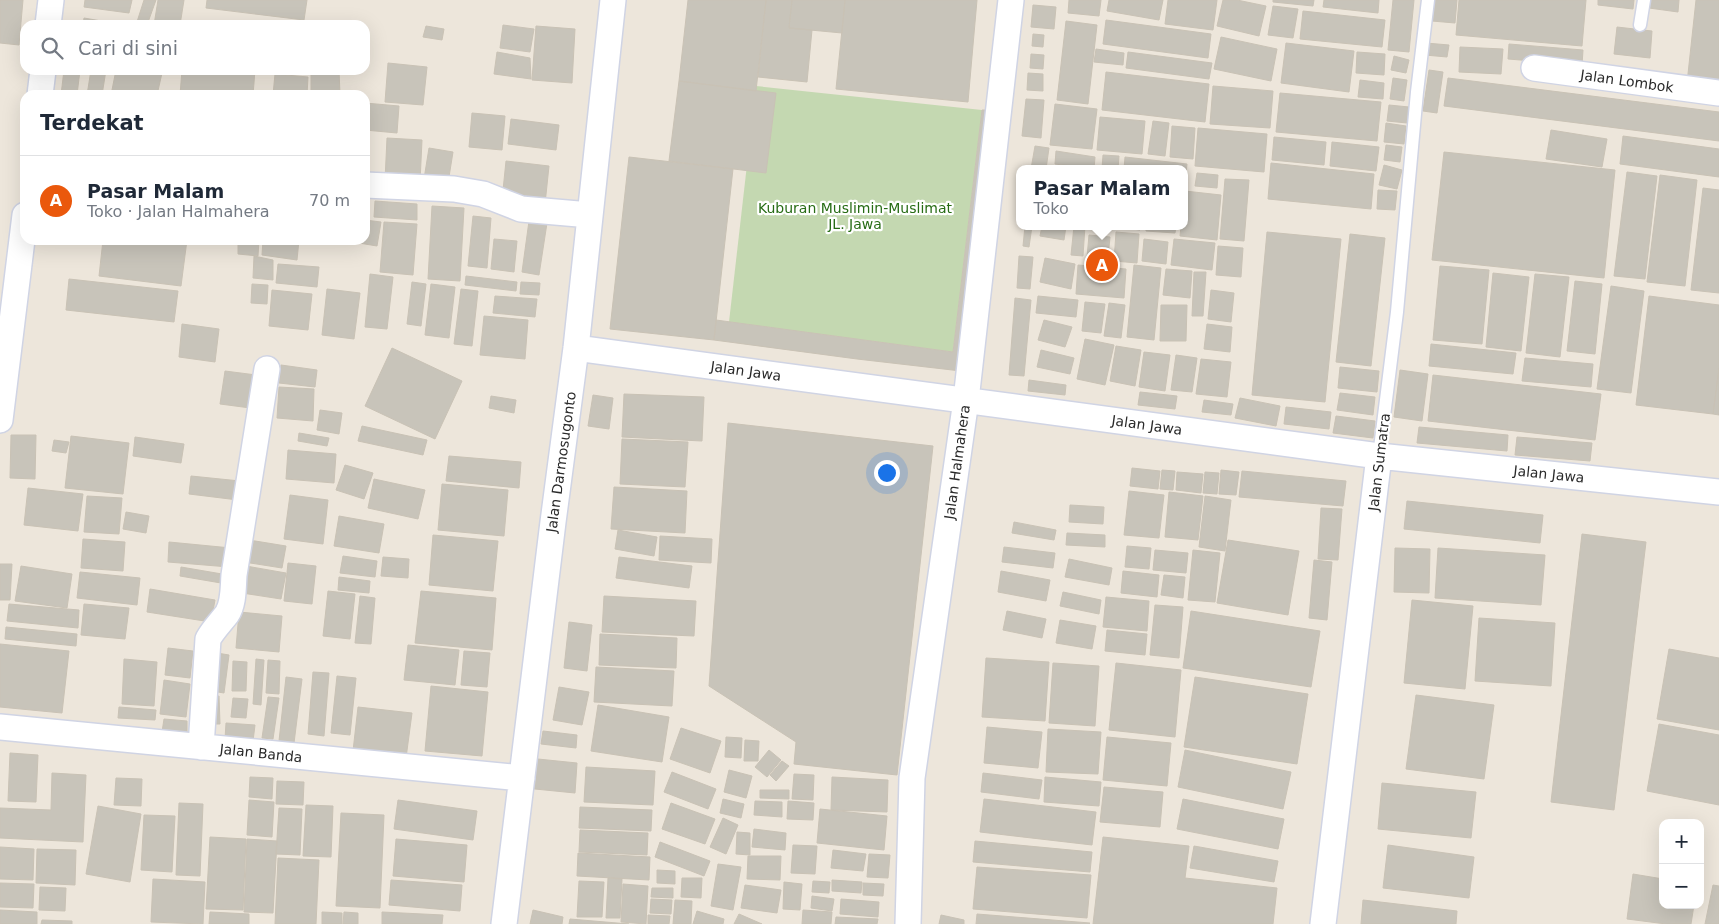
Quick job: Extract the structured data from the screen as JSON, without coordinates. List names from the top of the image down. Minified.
{"streets":{"street":["Jalan Lombok","Jalan Jawa","Jalan Darmosugonto","Jalan Halmahera","Jalan Sumatra","Jalan Banda"]},"crossings":[["Jalan Jawa","Jalan Darmosugonto"],["Jalan Jawa","Jalan Halmahera"],["Jalan Jawa","Jalan Sumatra"],["Jalan Darmosugonto","Jalan Banda"]],"parks":["Kuburan Muslimin-Muslimat JL. Jawa"],"page":{"search":"Cari di sini","heading":"Terdekat","list":[{"mark":"A","name":"Pasar Malam","note":"Toko · Jalan Halmahera","value":"70 m"}],"popup":["Pasar Malam","Toko"],"pins":"A","map_buttons":["+","−"]}}
